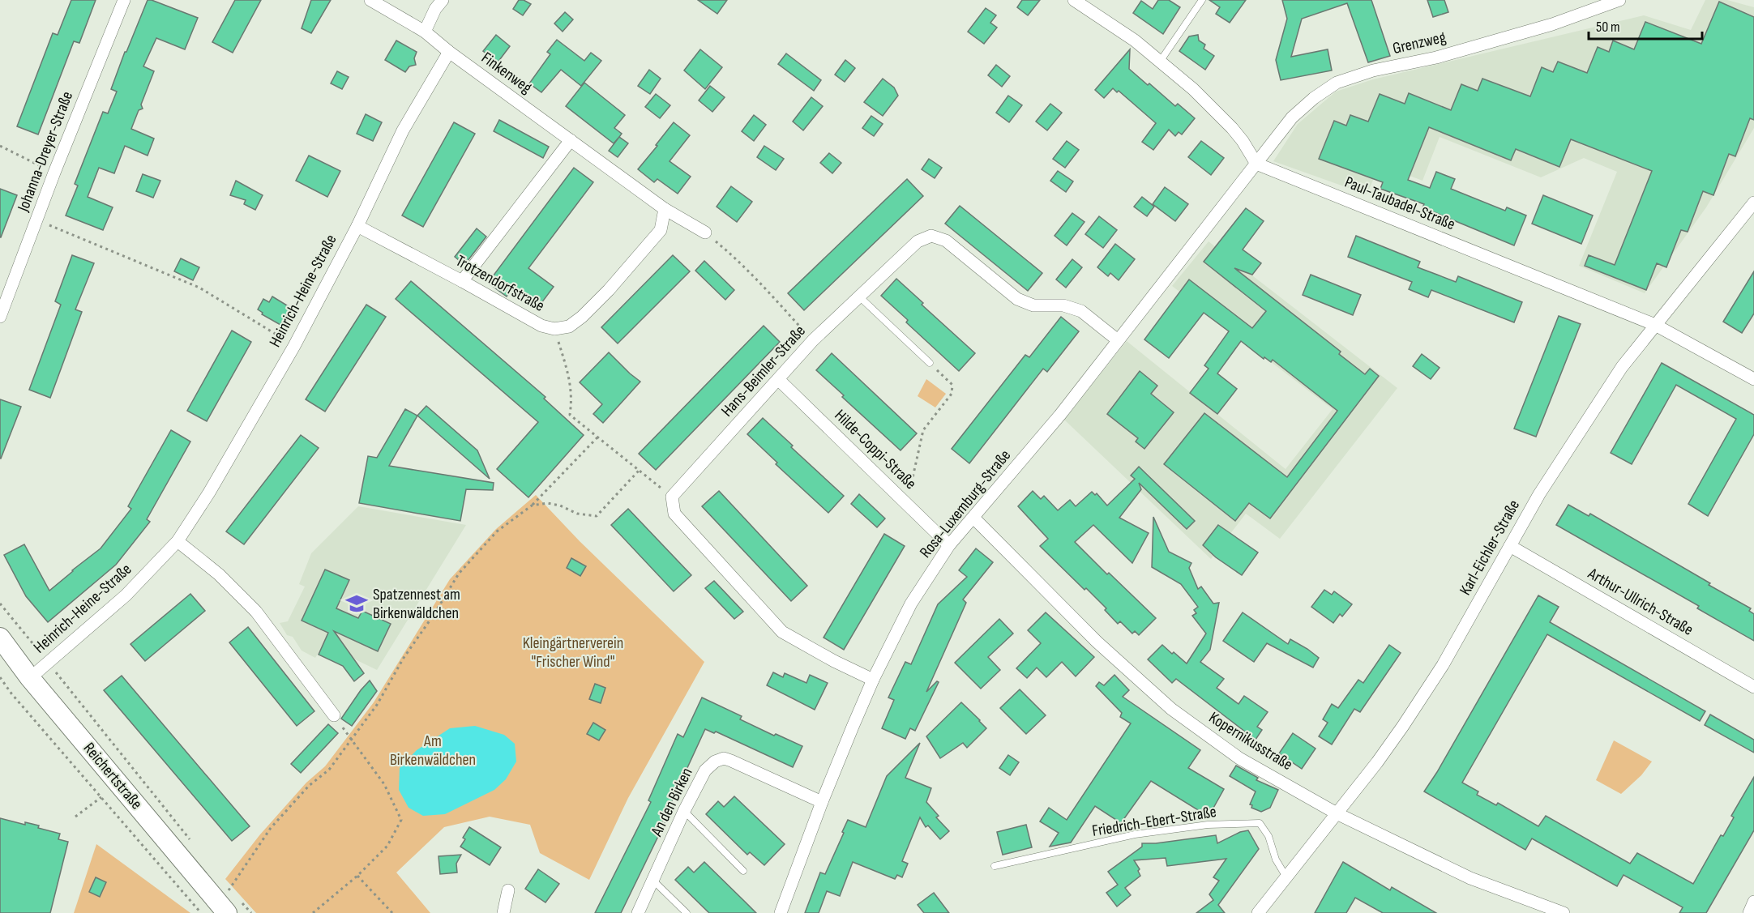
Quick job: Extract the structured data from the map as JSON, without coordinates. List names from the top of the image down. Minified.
{"streets":{"main road":["Reichertstraße"],"street":["Grenzweg","Finkenweg","Johanna-Dreyer-Straße","Paul-Taubadel-Straße","Trotzendorfstraße","Heinrich-Heine-Straße","Hans-Beimler-Straße","Hilde-Coppi-Straße","Rosa-Luxemburg-Straße","Karl-Eichler-Straße","Arthur-Ullrich-Straße","Kopernikusstraße","An den Birken"],"lane":["Friedrich-Ebert-Straße"]},"crossings":[["Grenzweg","Paul-Taubadel-Straße"],["Grenzweg","Rosa-Luxemburg-Straße"],["Finkenweg","Trotzendorfstraße"],["Finkenweg","Heinrich-Heine-Straße"],["Paul-Taubadel-Straße","Rosa-Luxemburg-Straße"],["Paul-Taubadel-Straße","Karl-Eichler-Straße"],["Trotzendorfstraße","Heinrich-Heine-Straße"],["Heinrich-Heine-Straße","Reichertstraße"],["Hans-Beimler-Straße","Hilde-Coppi-Straße"],["Hans-Beimler-Straße","Rosa-Luxemburg-Straße"],["Hilde-Coppi-Straße","Rosa-Luxemburg-Straße"],["Rosa-Luxemburg-Straße","Kopernikusstraße"],["Rosa-Luxemburg-Straße","An den Birken"],["Karl-Eichler-Straße","Arthur-Ullrich-Straße"],["Karl-Eichler-Straße","Kopernikusstraße"],["Karl-Eichler-Straße","Friedrich-Ebert-Straße"]],"parks":["Kleingärtnerverein \"Frischer Wind\"","Am Birkenwäldchen"],"places":{"school or university":["Spatzennest am Birkenwäldchen"]},"scale_bar":"50 m"}
